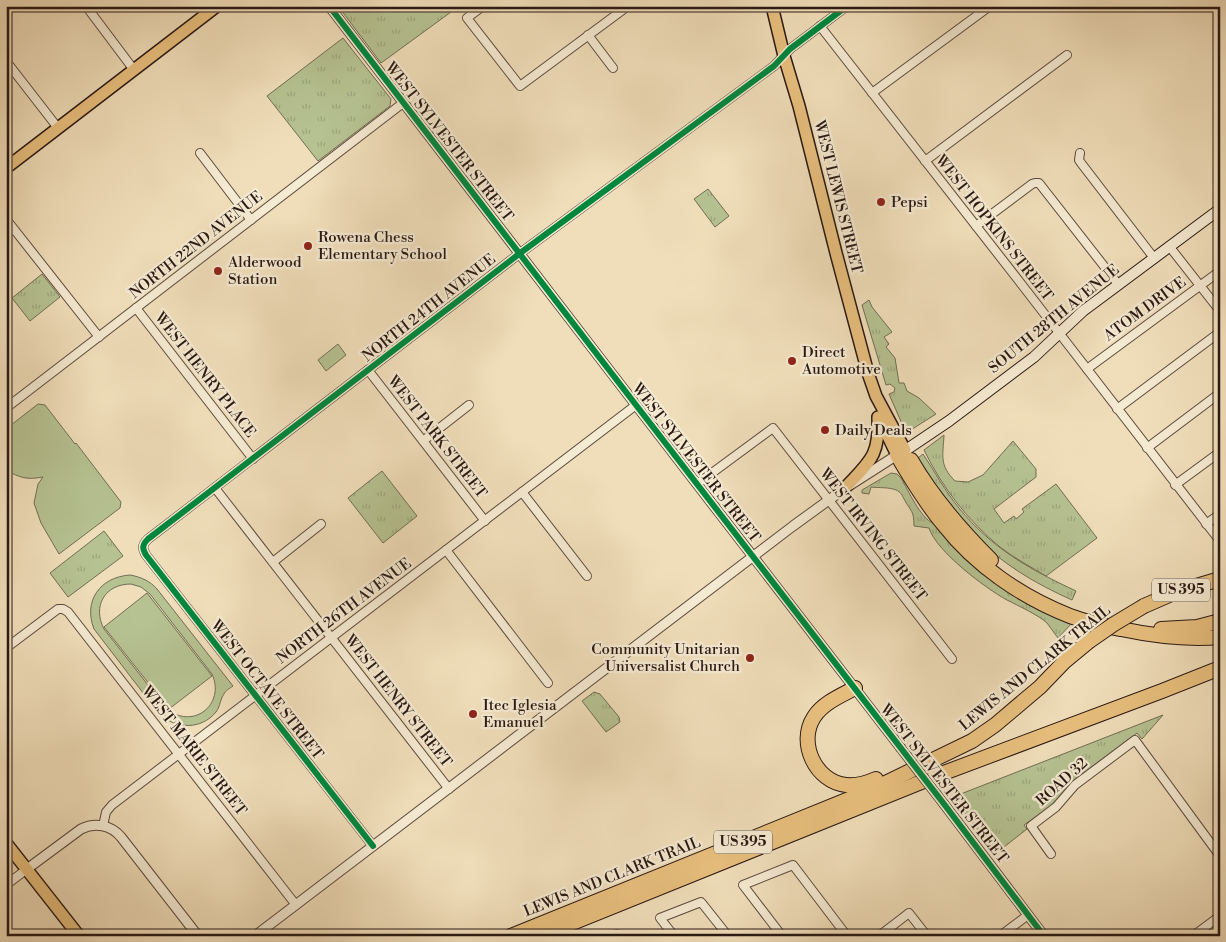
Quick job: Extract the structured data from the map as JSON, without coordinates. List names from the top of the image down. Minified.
{"streets":{"highway":["US 395","LEWIS AND CLARK TRAIL"],"main road":["WEST LEWIS STREET","SOUTH 28TH AVENUE"],"street":["WEST SYLVESTER STREET","WEST HOPKINS STREET","NORTH 22ND AVENUE","NORTH 24TH AVENUE","ATOM DRIVE","WEST HENRY PLACE","WEST PARK STREET","WEST IRVING STREET","NORTH 26TH AVENUE","WEST OCTAVE STREET","WEST HENRY STREET","WEST MARIE STREET","ROAD 32"]},"crossings":[["WEST SYLVESTER STREET","NORTH 22ND AVENUE"],["WEST SYLVESTER STREET","NORTH 24TH AVENUE"],["WEST SYLVESTER STREET","WEST IRVING STREET"],["WEST SYLVESTER STREET","NORTH 26TH AVENUE"],["WEST LEWIS STREET","NORTH 24TH AVENUE"],["WEST LEWIS STREET","SOUTH 28TH AVENUE"],["WEST HOPKINS STREET","NORTH 24TH AVENUE"],["WEST HOPKINS STREET","ATOM DRIVE"],["WEST HOPKINS STREET","SOUTH 28TH AVENUE"],["NORTH 22ND AVENUE","WEST HENRY PLACE"],["NORTH 24TH AVENUE","WEST HENRY PLACE"],["NORTH 24TH AVENUE","WEST PARK STREET"],["NORTH 24TH AVENUE","WEST OCTAVE STREET"],["NORTH 24TH AVENUE","WEST HENRY STREET"],["WEST PARK STREET","NORTH 26TH AVENUE"],["NORTH 26TH AVENUE","WEST OCTAVE STREET"],["NORTH 26TH AVENUE","WEST HENRY STREET"],["NORTH 26TH AVENUE","WEST MARIE STREET"]],"places":["Pepsi","Rowena Chess Elementary School","Alderwood Station","Direct Automotive","Daily Deals","Community Unitarian Universalist Church","Itec Iglesia Emanuel"]}
